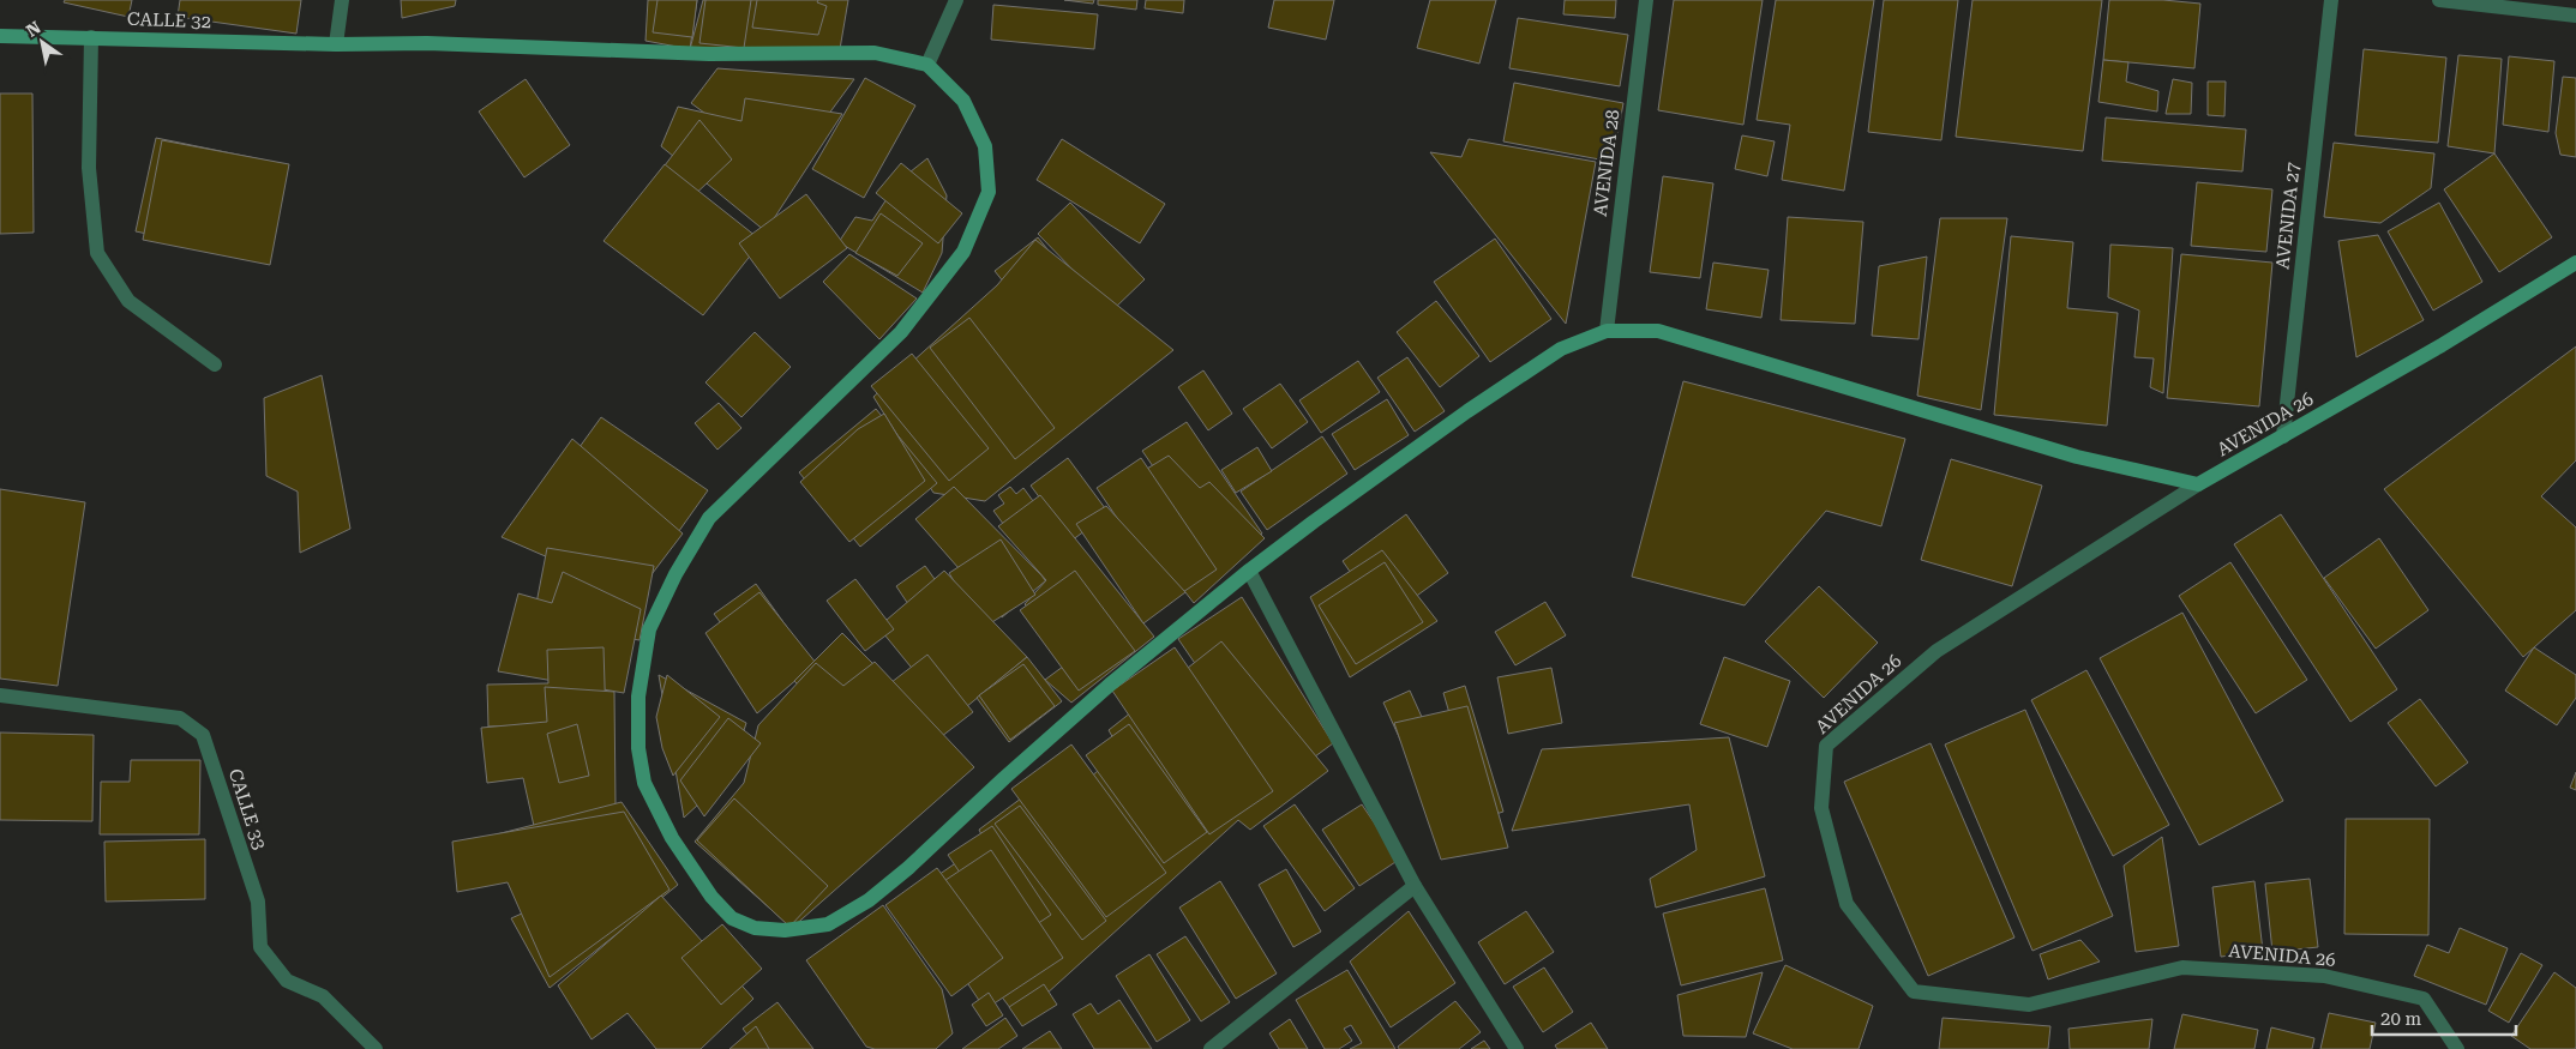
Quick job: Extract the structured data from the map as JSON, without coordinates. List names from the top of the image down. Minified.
{"streets":{"main road":["CALLE 32","AVENIDA 26"],"street":["AVENIDA 28","AVENIDA 27","CALLE 33"]},"crossings":[["AVENIDA 27","AVENIDA 26"]],"scale_bar":"20 m","north":"top left"}
